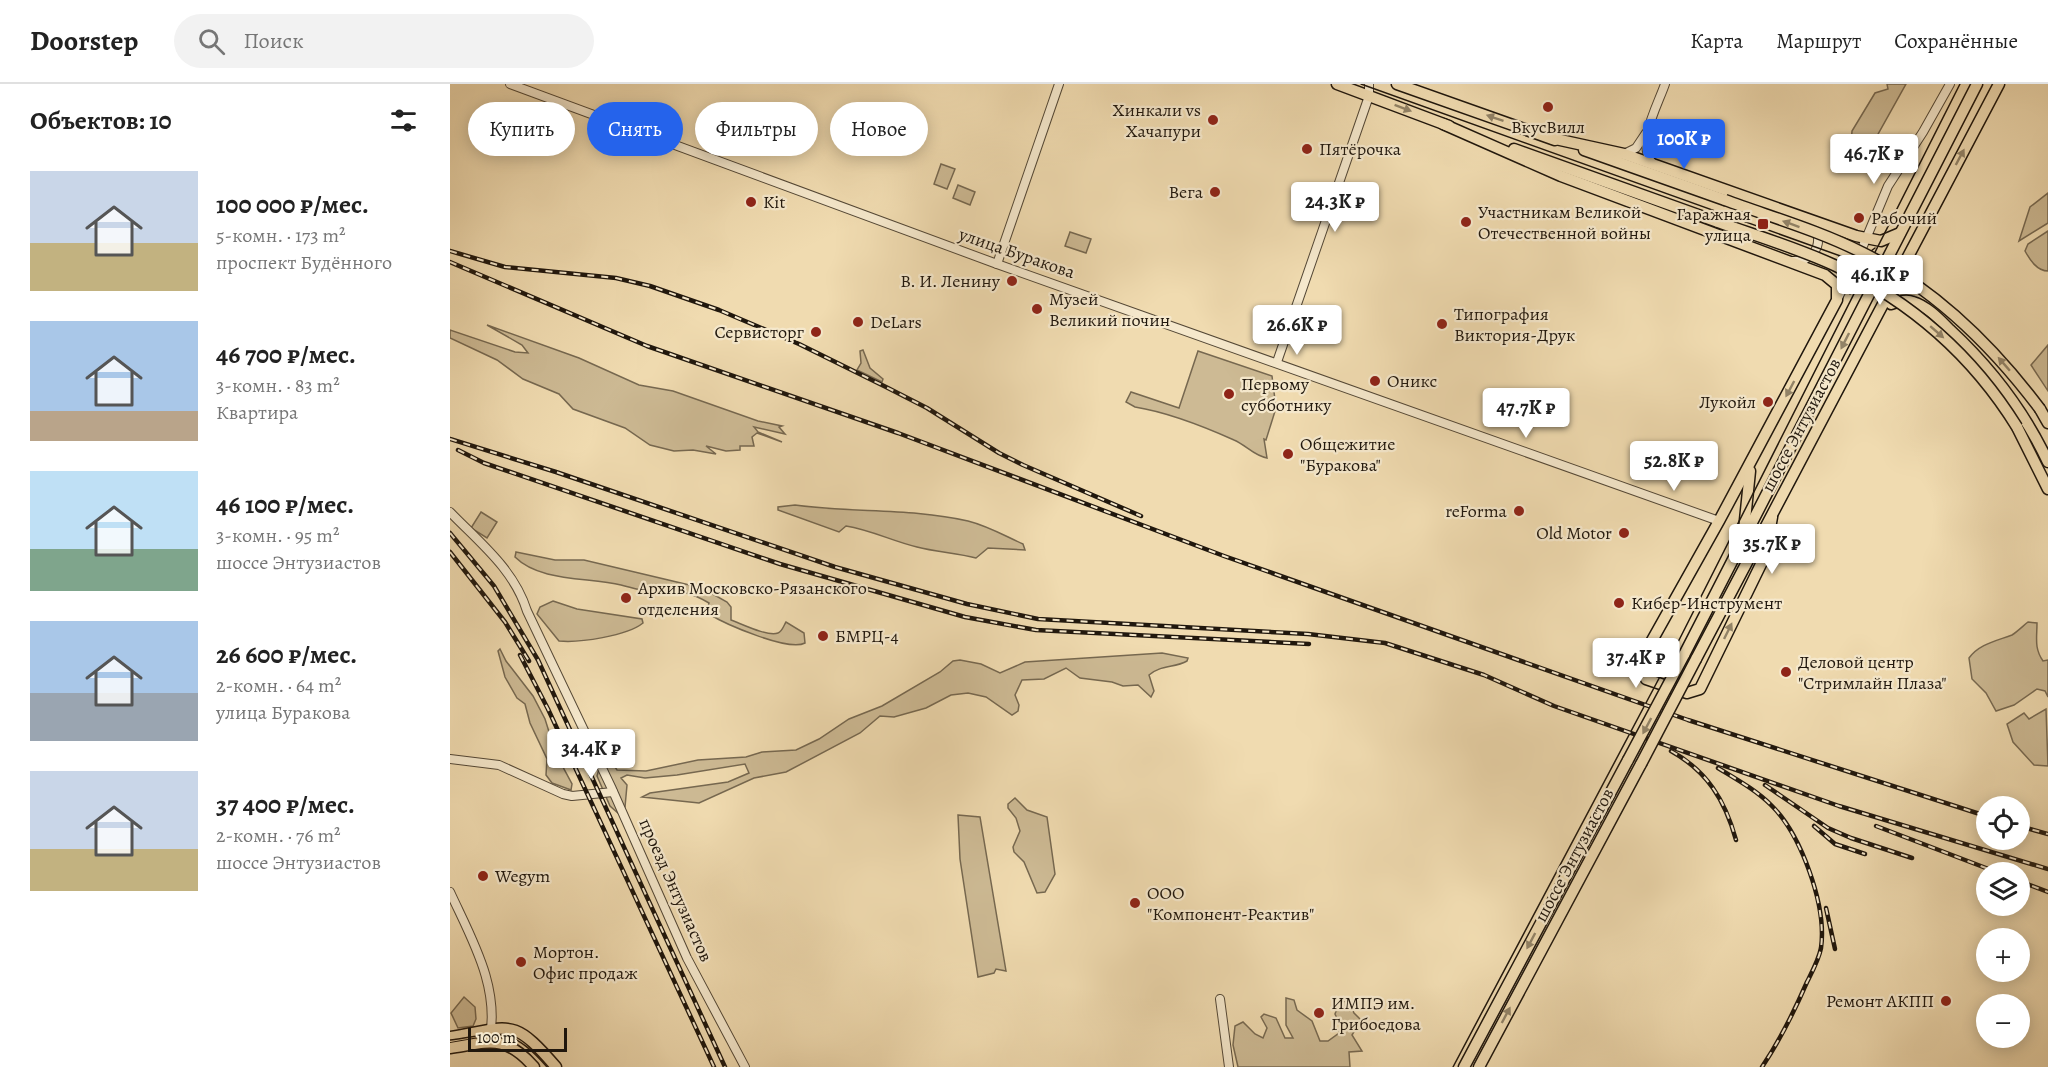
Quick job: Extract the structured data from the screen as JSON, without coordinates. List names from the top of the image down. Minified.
{"streets":{"main road":["шоссе Энтузиастов"],"street":["улица Буракова","проезд Энтузиастов"]},"places":{"other":["ВкусВилл","Хинкали vs Хачапури","Пятёрочка","Вега","Kit","Рабочий","Участникам Великой Отечественной войны","В. И. Ленину","Музей Великий почин","DeLars","Типография Виктория-Друк","Сервисторг","Оникс","Первому субботнику","Лукойл","Общежитие \"Буракова\"","reForma","Old Motor","Архив Московско-Рязанского отделения","Кибер-Инструмент","БМРЦ-4","Деловой центр \"Стримлайн Плаза\"","Wegym","ООО \"Компонент-Реактив\"","Мортон. Офис продаж","Ремонт АКПП","ИМПЭ им. Грибоедова"],"transit":["Гаражная улица"]},"scale_bar":"100 m","page":{"header":"Doorstep","search":"Поиск","nav":["Карта","Маршрут","Сохранённые"],"heading":"Объектов: 10","chip":["Купить","Снять","Фильтры","Новое"],"price":["100K ₽","46.7K ₽","24.3K ₽","46.1K ₽","26.6K ₽","47.7K ₽","52.8K ₽","35.7K ₽","37.4K ₽","34.4K ₽"],"list":[{"name":"100 000 ₽/мес.","note":"5-комн. · 173 m² · проспект Будённого"},{"name":"46 700 ₽/мес.","note":"3-комн. · 83 m² · Квартира"},{"name":"46 100 ₽/мес.","note":"3-комн. · 95 m² · шоссе Энтузиастов"},{"name":"26 600 ₽/мес.","note":"2-комн. · 64 m² · улица Буракова"},{"name":"37 400 ₽/мес.","note":"2-комн. · 76 m² · шоссе Энтузиастов"}],"map_buttons":["+","−"],"scale":"100 m"}}
